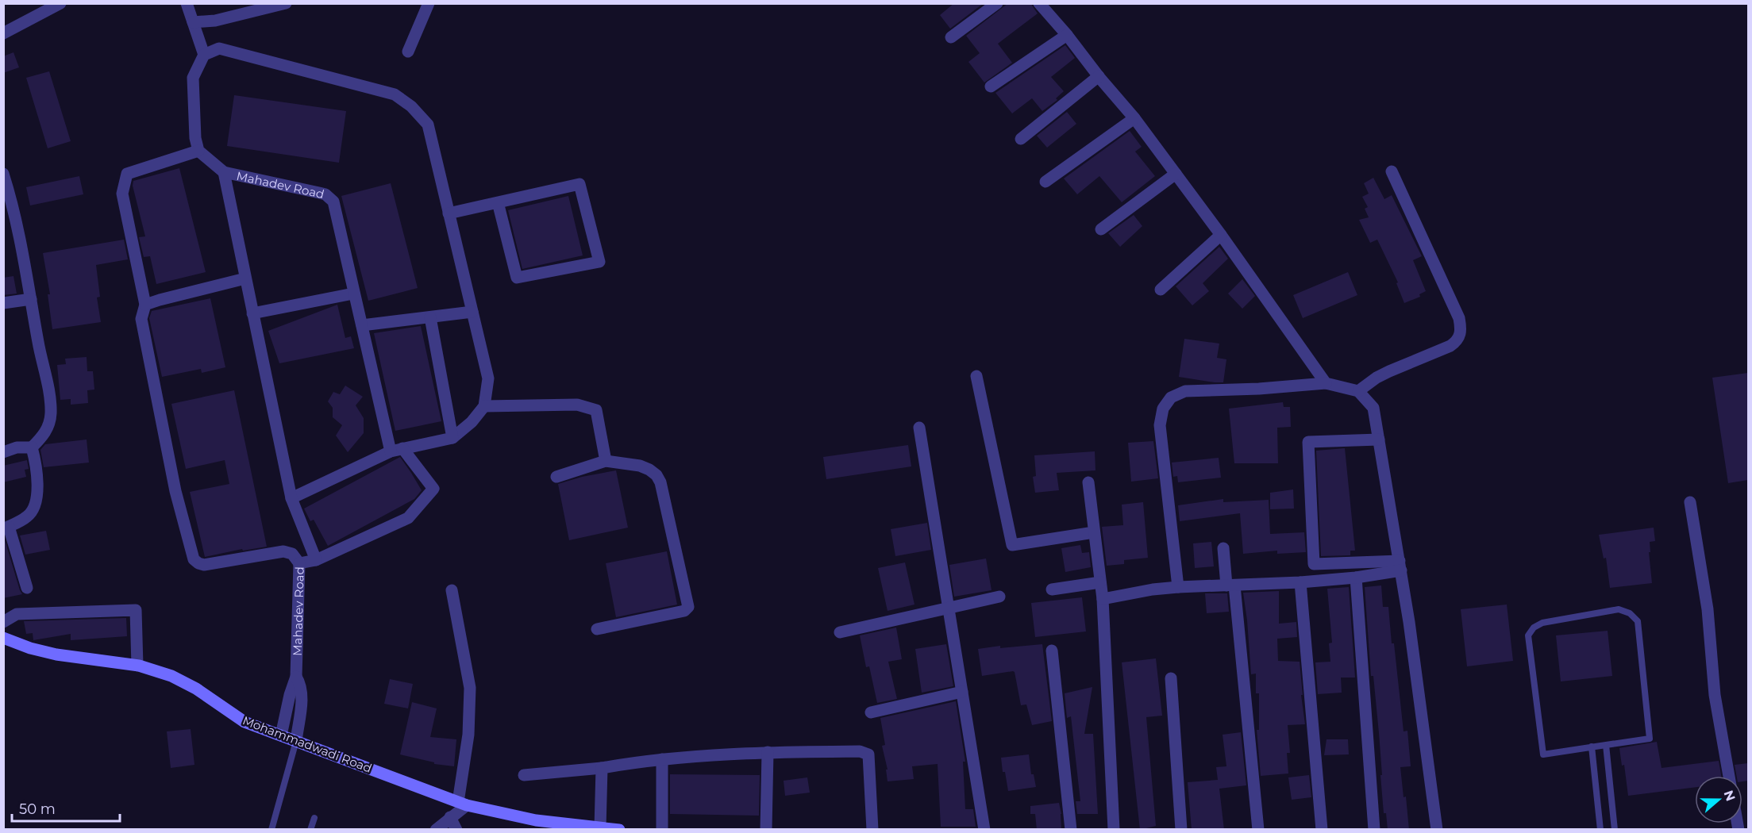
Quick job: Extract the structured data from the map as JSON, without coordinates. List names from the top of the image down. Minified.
{"streets":{"main road":["Mohammadwadi Road"],"street":["Mahadev Road"]},"crossings":[["Mahadev Road","Mohammadwadi Road"]],"scale_bar":"50 m","north":"right"}
